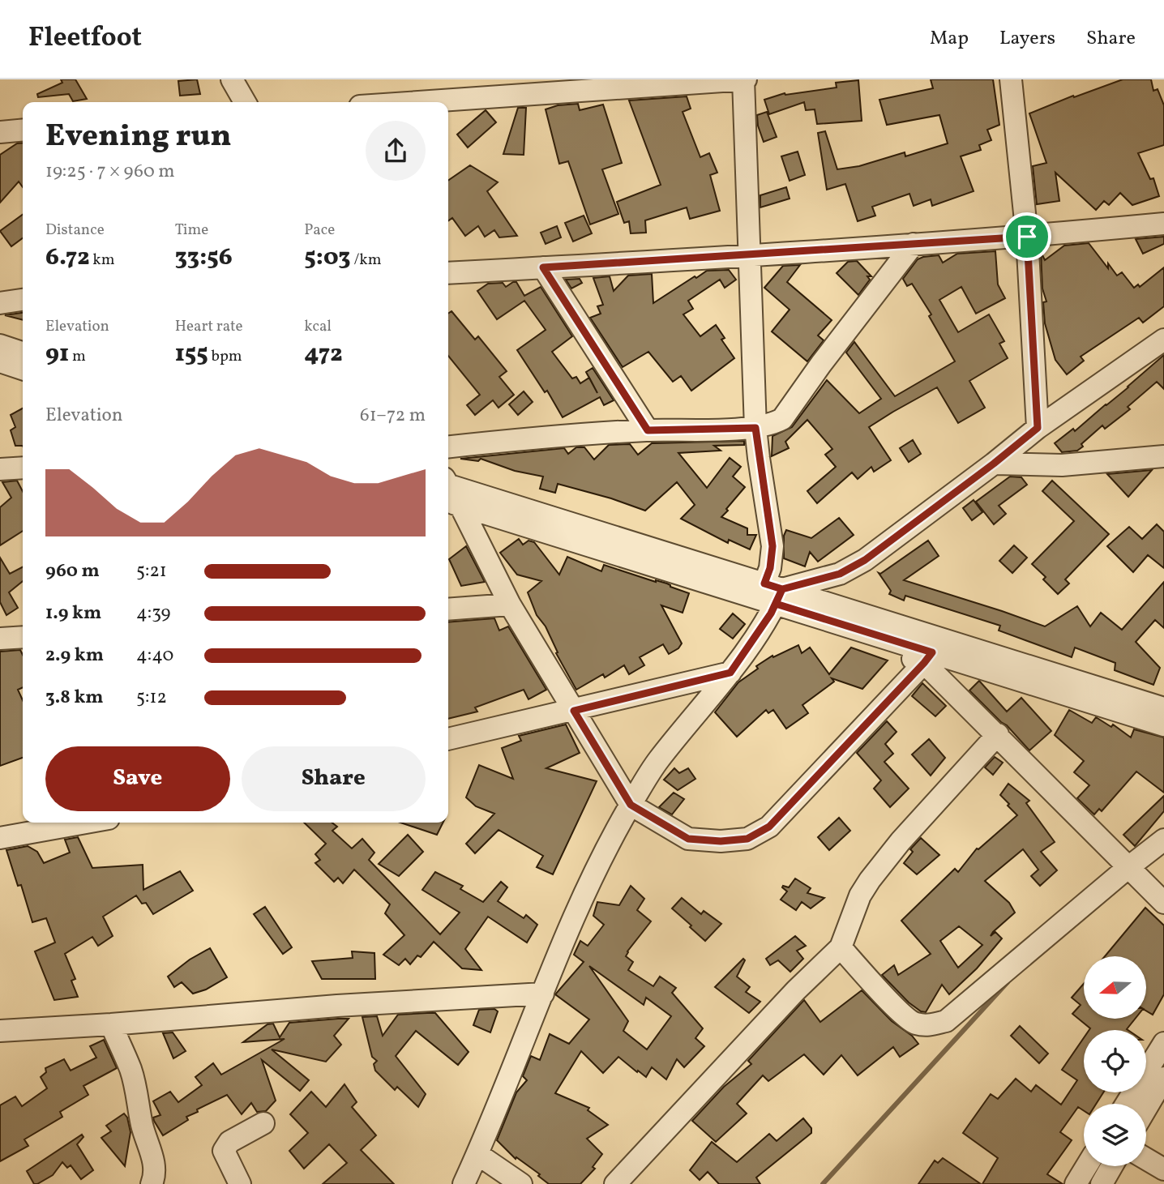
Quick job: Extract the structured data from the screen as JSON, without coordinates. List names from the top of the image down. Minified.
{"north":"left","page":{"header":"Fleetfoot","nav":["Map","Layers","Share"],"heading":["Evening run","19:25 · 7 × 960 m"],"stats":[["Distance","6.72 km"],["Time","33:56"],["Pace","5:03 /km"],["Elevation","91 m"],["Heart rate","155 bpm"],["kcal","472"]],"chart":["Elevation","61–72 m"],"list":[{"name":"960 m","note":"5:21"},{"name":"1.9 km","note":"4:39"},{"name":"2.9 km","note":"4:40"},{"name":"3.8 km","note":"5:12"}],"buttons":["Save","Share"]}}
